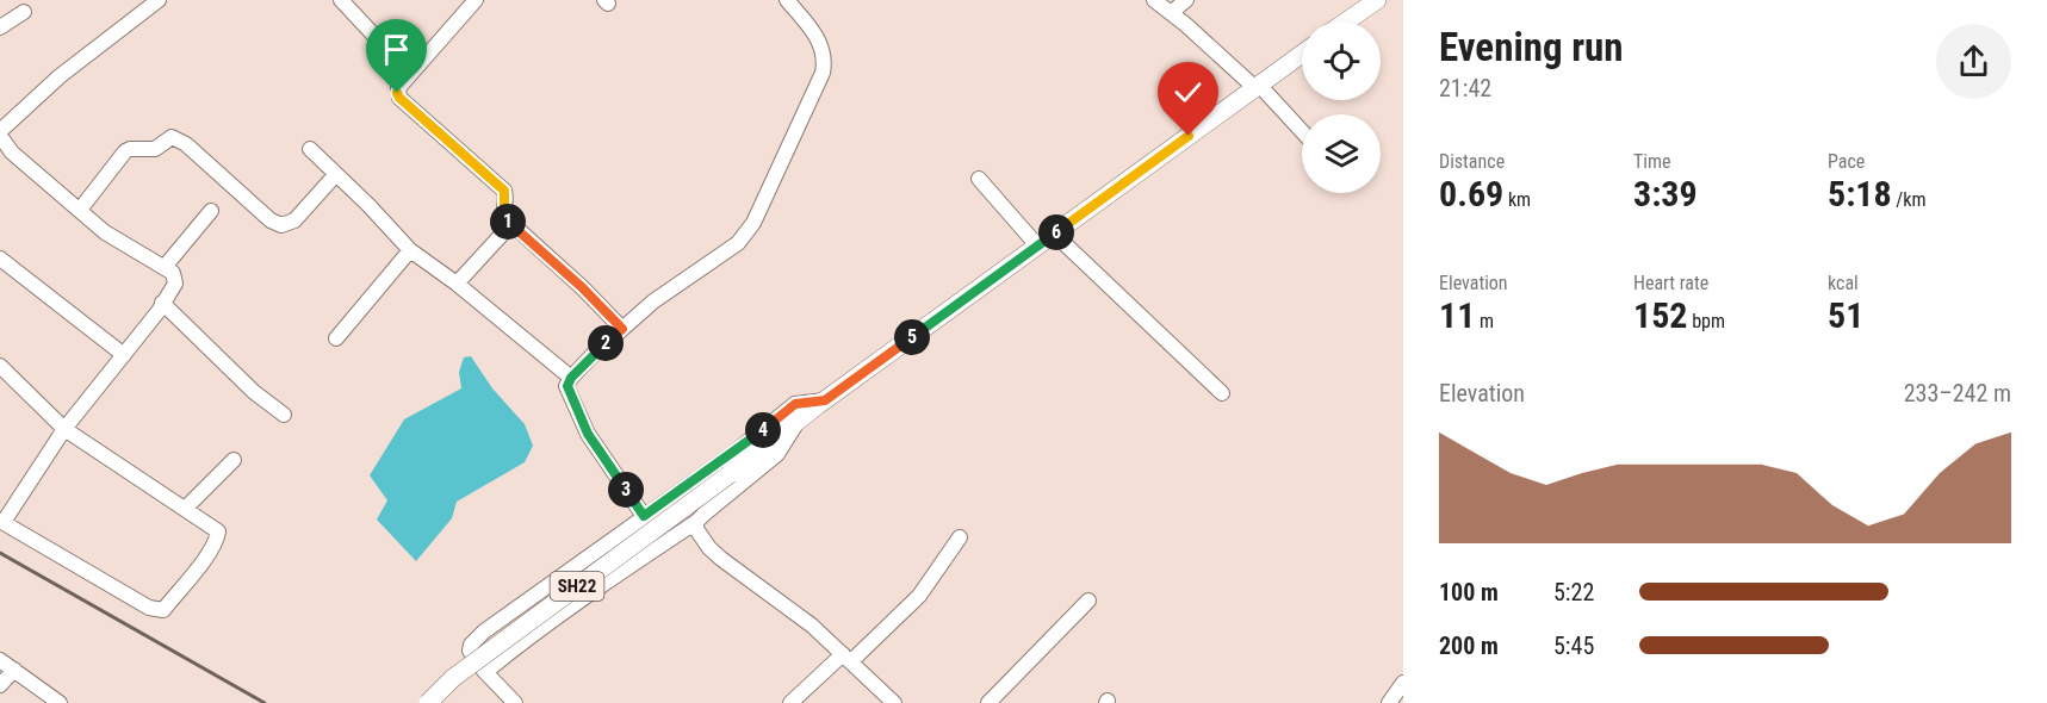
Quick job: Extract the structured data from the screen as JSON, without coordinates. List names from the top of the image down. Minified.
{"streets":{"main road":["SH22"]},"page":{"heading":["Evening run","21:42"],"stats":[["Distance","0.69 km"],["Time","3:39"],["Pace","5:18 /km"],["Elevation","11 m"],["Heart rate","152 bpm"],["kcal","51"]],"pins":["1","6","5","2","4","3"],"chart":["Elevation","233–242 m"],"list":[{"name":"100 m","note":"5:22"},{"name":"200 m","note":"5:45"}]}}
